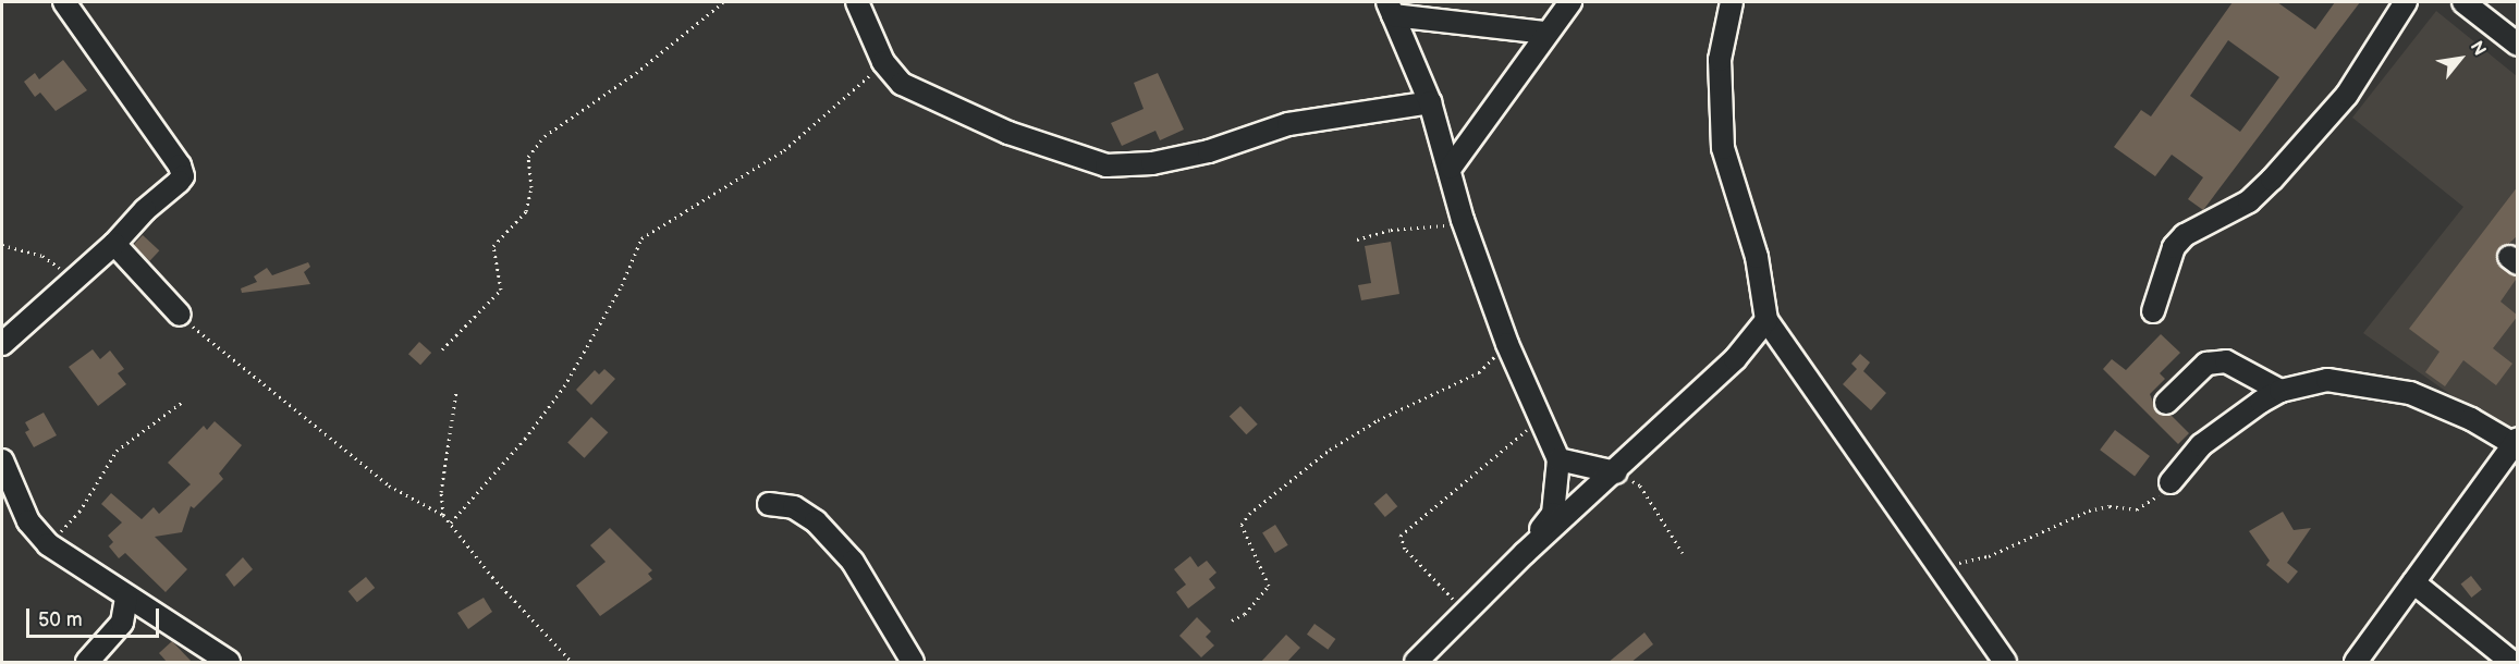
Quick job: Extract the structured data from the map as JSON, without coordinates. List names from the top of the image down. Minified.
{"scale_bar":"50 m","north":"top right"}
